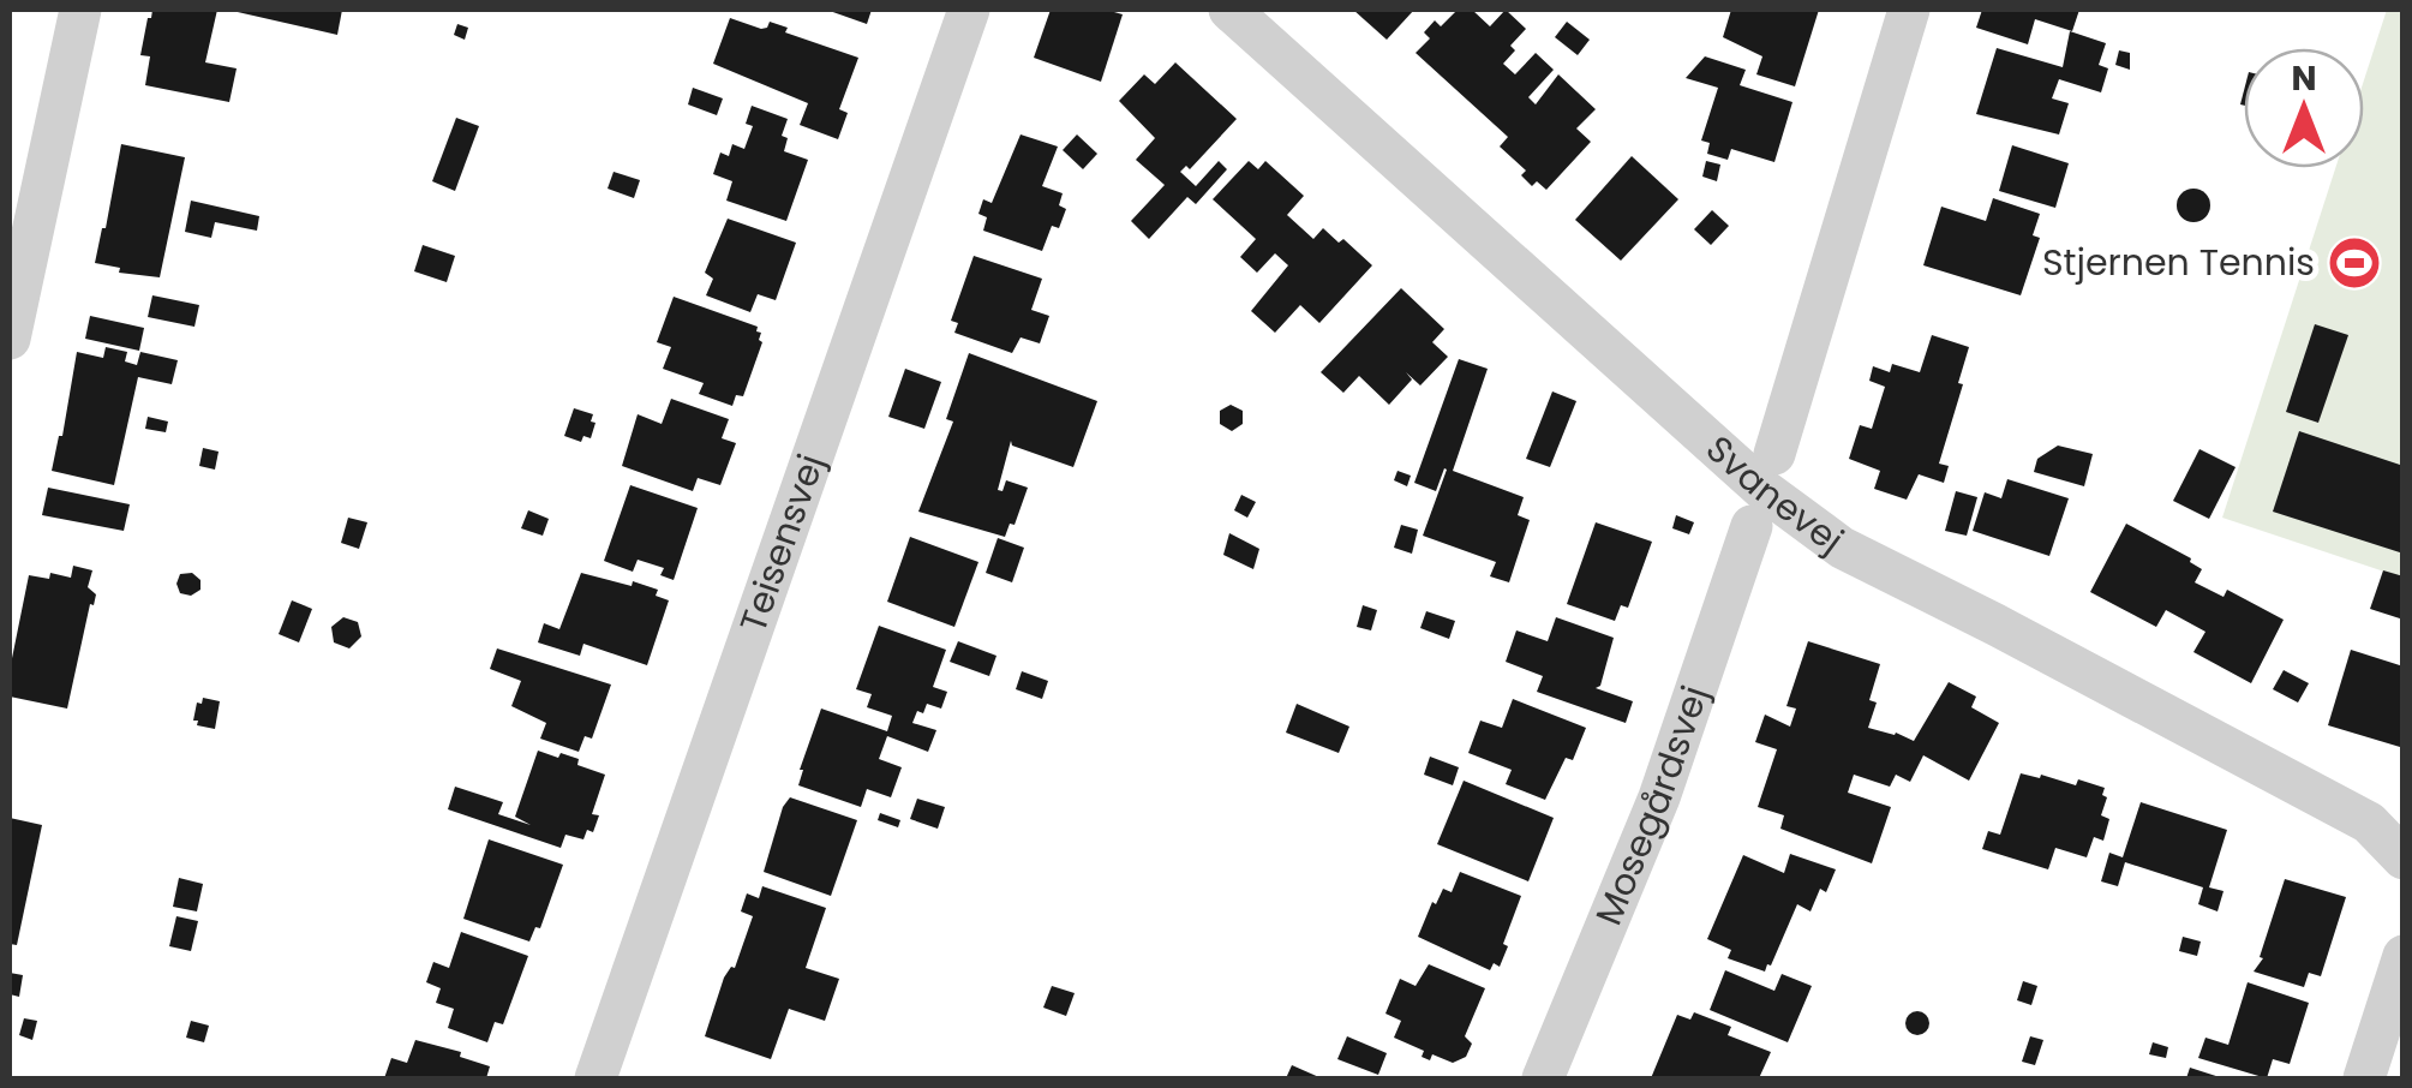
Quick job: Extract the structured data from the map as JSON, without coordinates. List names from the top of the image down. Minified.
{"streets":{"street":["Svanevej","Teisensvej","Mosegårdsvej"]},"places":{"sports":["Stjernen Tennis"]},"north":"top"}
